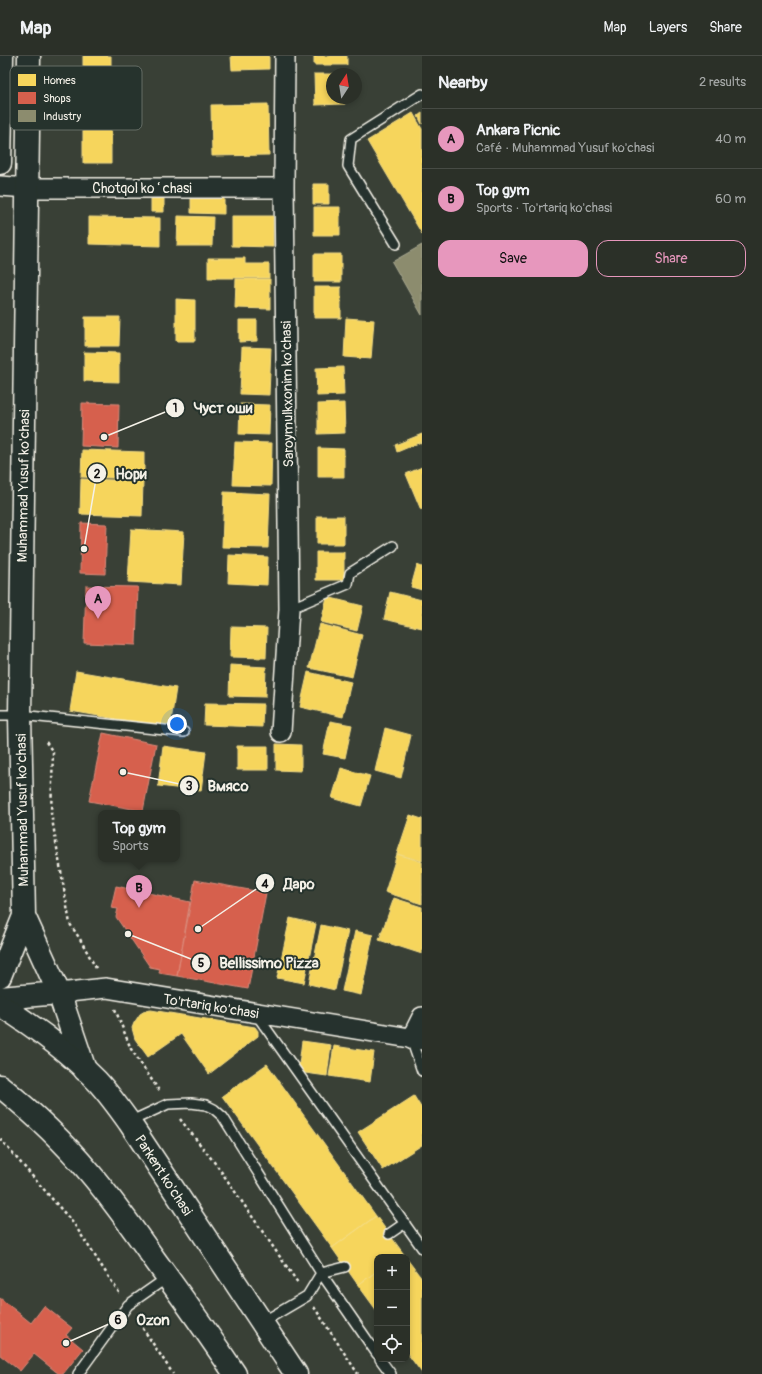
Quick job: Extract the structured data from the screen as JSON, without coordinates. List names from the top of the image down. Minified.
{"streets":{"street":["Chotqol koʻchasi","Saroymulkxonim ko'chasi","Muhammad Yusuf ko'chasi","To'rtariq ko'chasi","Parkent ko'chasi"]},"crossings":[["Chotqol koʻchasi","Saroymulkxonim ko'chasi"],["Chotqol koʻchasi","Muhammad Yusuf ko'chasi"],["Muhammad Yusuf ko'chasi","To'rtariq ko'chasi"],["Muhammad Yusuf ko'chasi","Parkent ko'chasi"]],"places":["Чуст оши","Нори","Вмясо","Даро","Bellissimo Pizza","Ozon"],"legend":["Homes","Shops","Industry"],"north":"top","page":{"header":"Map","nav":["Map","Layers","Share"],"heading":["Nearby","2 results"],"list":[{"mark":"A","name":"Ankara Picnic","note":"Café · Muhammad Yusuf ko'chasi","value":"40 m"},{"mark":"B","name":"Top gym","note":"Sports · To'rtariq ko'chasi","value":"60 m"}],"buttons":["Save","Share"],"pins":["A","B"],"popup":["Top gym","Sports"],"map_buttons":["+","−"]}}
